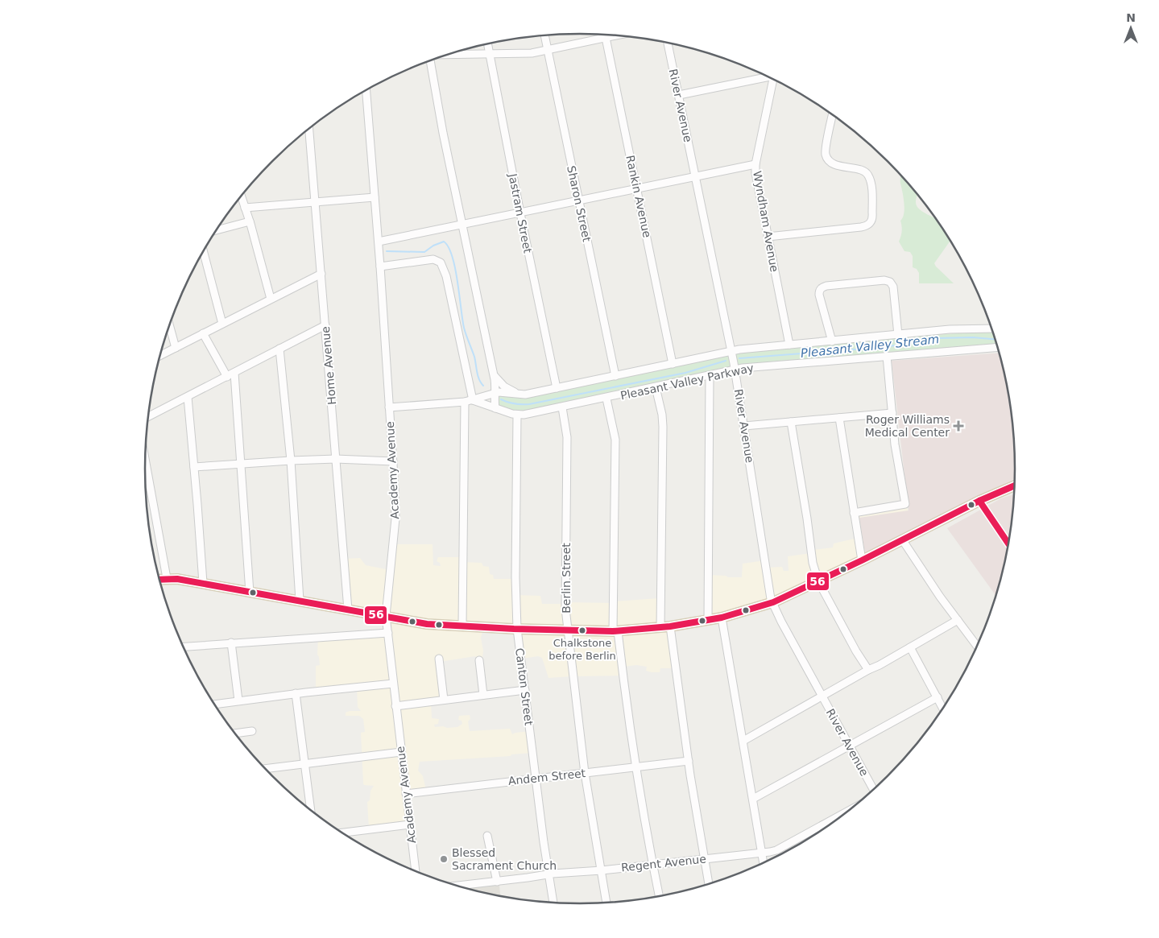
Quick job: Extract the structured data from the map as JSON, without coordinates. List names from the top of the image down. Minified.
{"streets":{"street":["River Avenue","Rankin Avenue","Sharon Street","Jastram Street","Wyndham Avenue","Home Avenue","Pleasant Valley Parkway","Academy Avenue","Berlin Street","Canton Street","Andem Street","Regent Avenue"]},"crossings":[["River Avenue","Pleasant Valley Parkway"],["Rankin Avenue","Pleasant Valley Parkway"],["Sharon Street","Pleasant Valley Parkway"],["Jastram Street","Pleasant Valley Parkway"],["Wyndham Avenue","Pleasant Valley Parkway"],["Pleasant Valley Parkway","Berlin Street"],["Pleasant Valley Parkway","Canton Street"],["Academy Avenue","Andem Street"],["Berlin Street","Andem Street"],["Berlin Street","Regent Avenue"],["Canton Street","Andem Street"],["Canton Street","Regent Avenue"]],"water":["Pleasant Valley Stream"],"places":{"health":["Roger Williams Medical Center"],"other":["Chalkstone before Berlin","Blessed Sacrament Church"]},"lines":["transit line 56"],"north":"top"}
